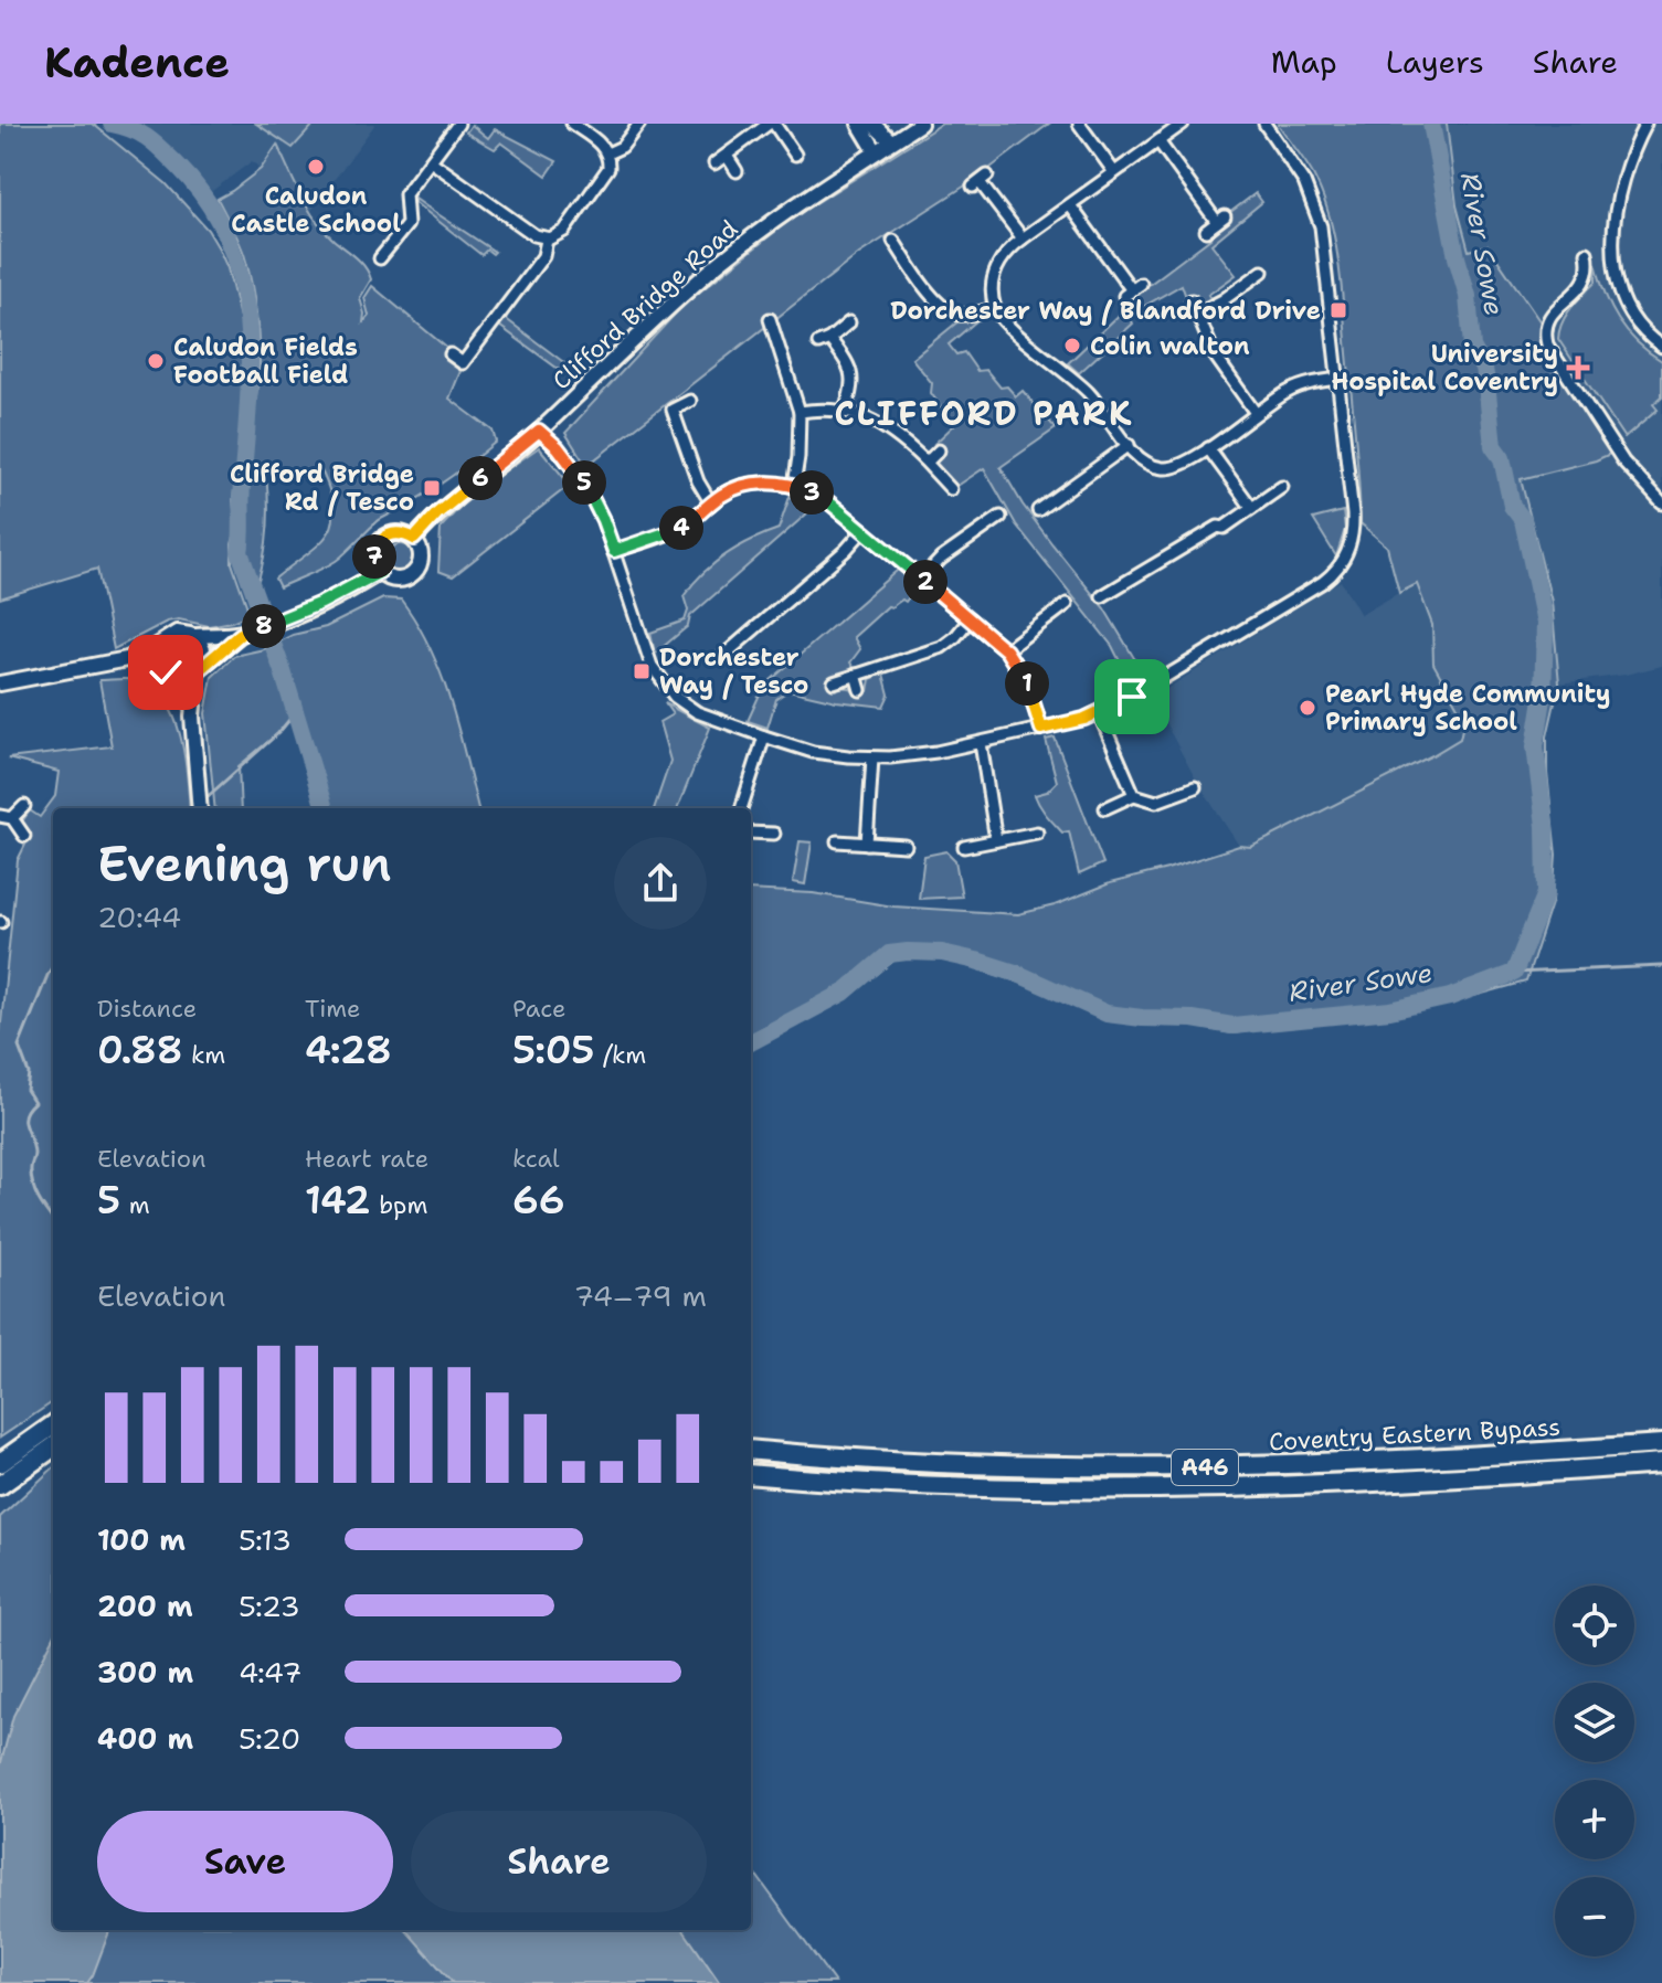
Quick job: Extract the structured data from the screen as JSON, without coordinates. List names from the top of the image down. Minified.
{"streets":{"highway":["Coventry Eastern Bypass","A46"],"main road":["Clifford Bridge Road"]},"districts":["CLIFFORD PARK"],"water":["River Sowe"],"places":{"other":["Caludon Castle School","Colin walton","Caludon Fields Football Field","Pearl Hyde Community Primary School"],"transit":["Dorchester Way / Blandford Drive","Clifford Bridge Rd / Tesco","Dorchester Way / Tesco"],"health":["University Hospital Coventry"]},"page":{"header":"Kadence","nav":["Map","Layers","Share"],"pins":["6","5","3","4","7","2","8","1"],"heading":["Evening run","20:44"],"stats":[["Distance","0.88 km"],["Time","4:28"],["Pace","5:05 /km"],["Elevation","5 m"],["Heart rate","142 bpm"],["kcal","66"]],"chart":["Elevation","74–79 m"],"list":[{"name":"100 m","note":"5:13"},{"name":"200 m","note":"5:23"},{"name":"300 m","note":"4:47"},{"name":"400 m","note":"5:20"}],"map_buttons":["+","−"],"buttons":["Save","Share"]}}
